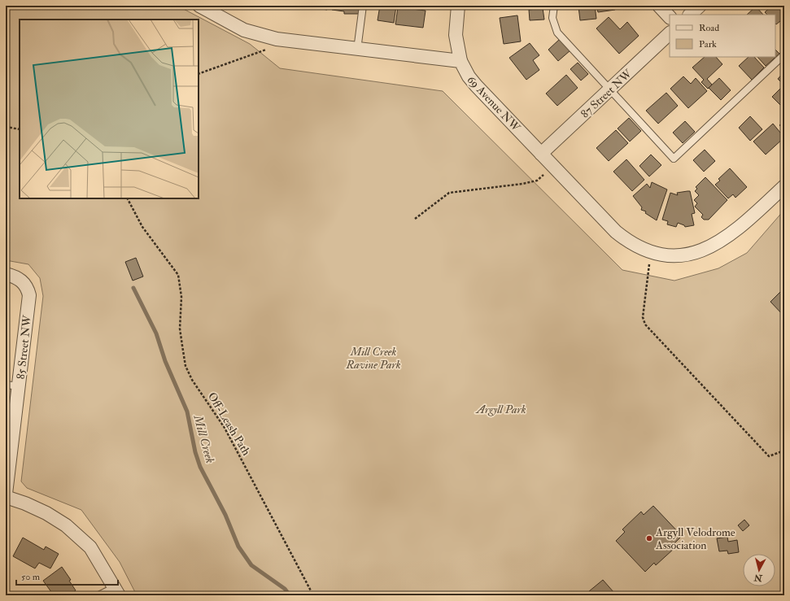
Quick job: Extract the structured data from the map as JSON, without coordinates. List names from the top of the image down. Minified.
{"streets":{"street":["87 Street NW","69 Avenue NW","85 Street NW"],"path":["Off-Leash Path"]},"crossings":[["87 Street NW","69 Avenue NW"]],"water":["Mill Creek"],"parks":["Mill Creek Ravine Park","Argyll Park"],"places":["Argyll Velodrome Association"],"legend":["Road","Park"],"scale_bar":"50 m","north":"bottom"}
